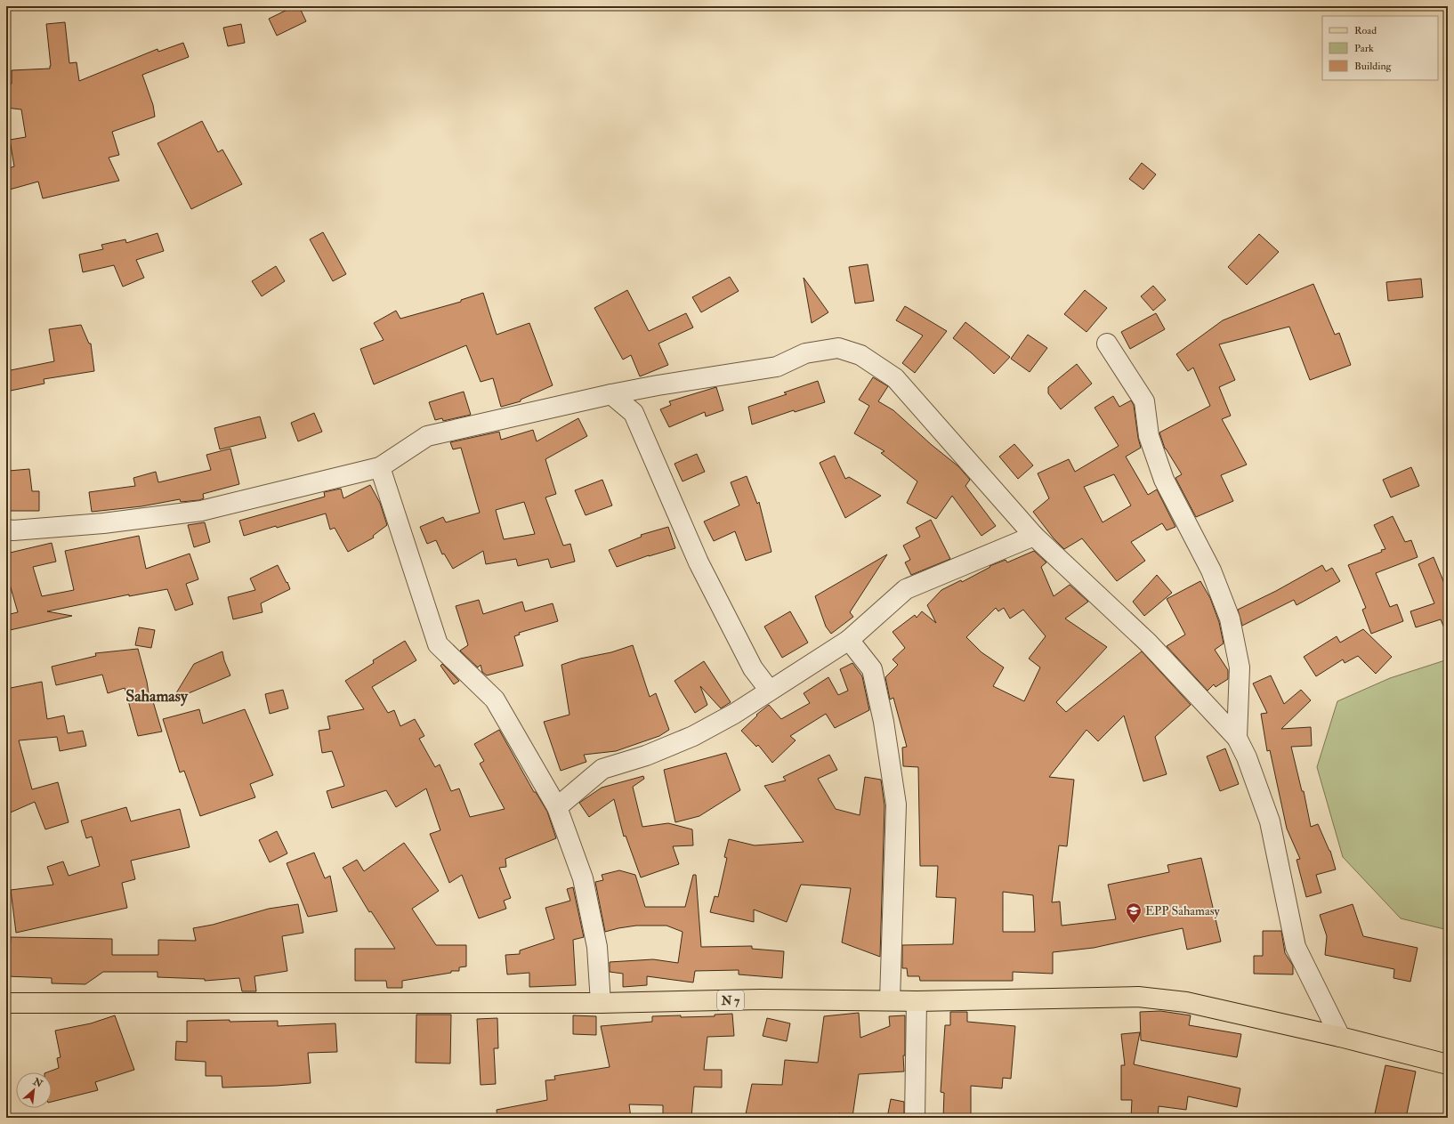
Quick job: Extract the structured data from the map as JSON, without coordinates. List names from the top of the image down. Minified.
{"streets":{"main road":["N 7"]},"districts":["Sahamasy"],"places":{"school or university":["EPP Sahamasy"]},"legend":["Road","Park","Building"],"north":"top right"}
